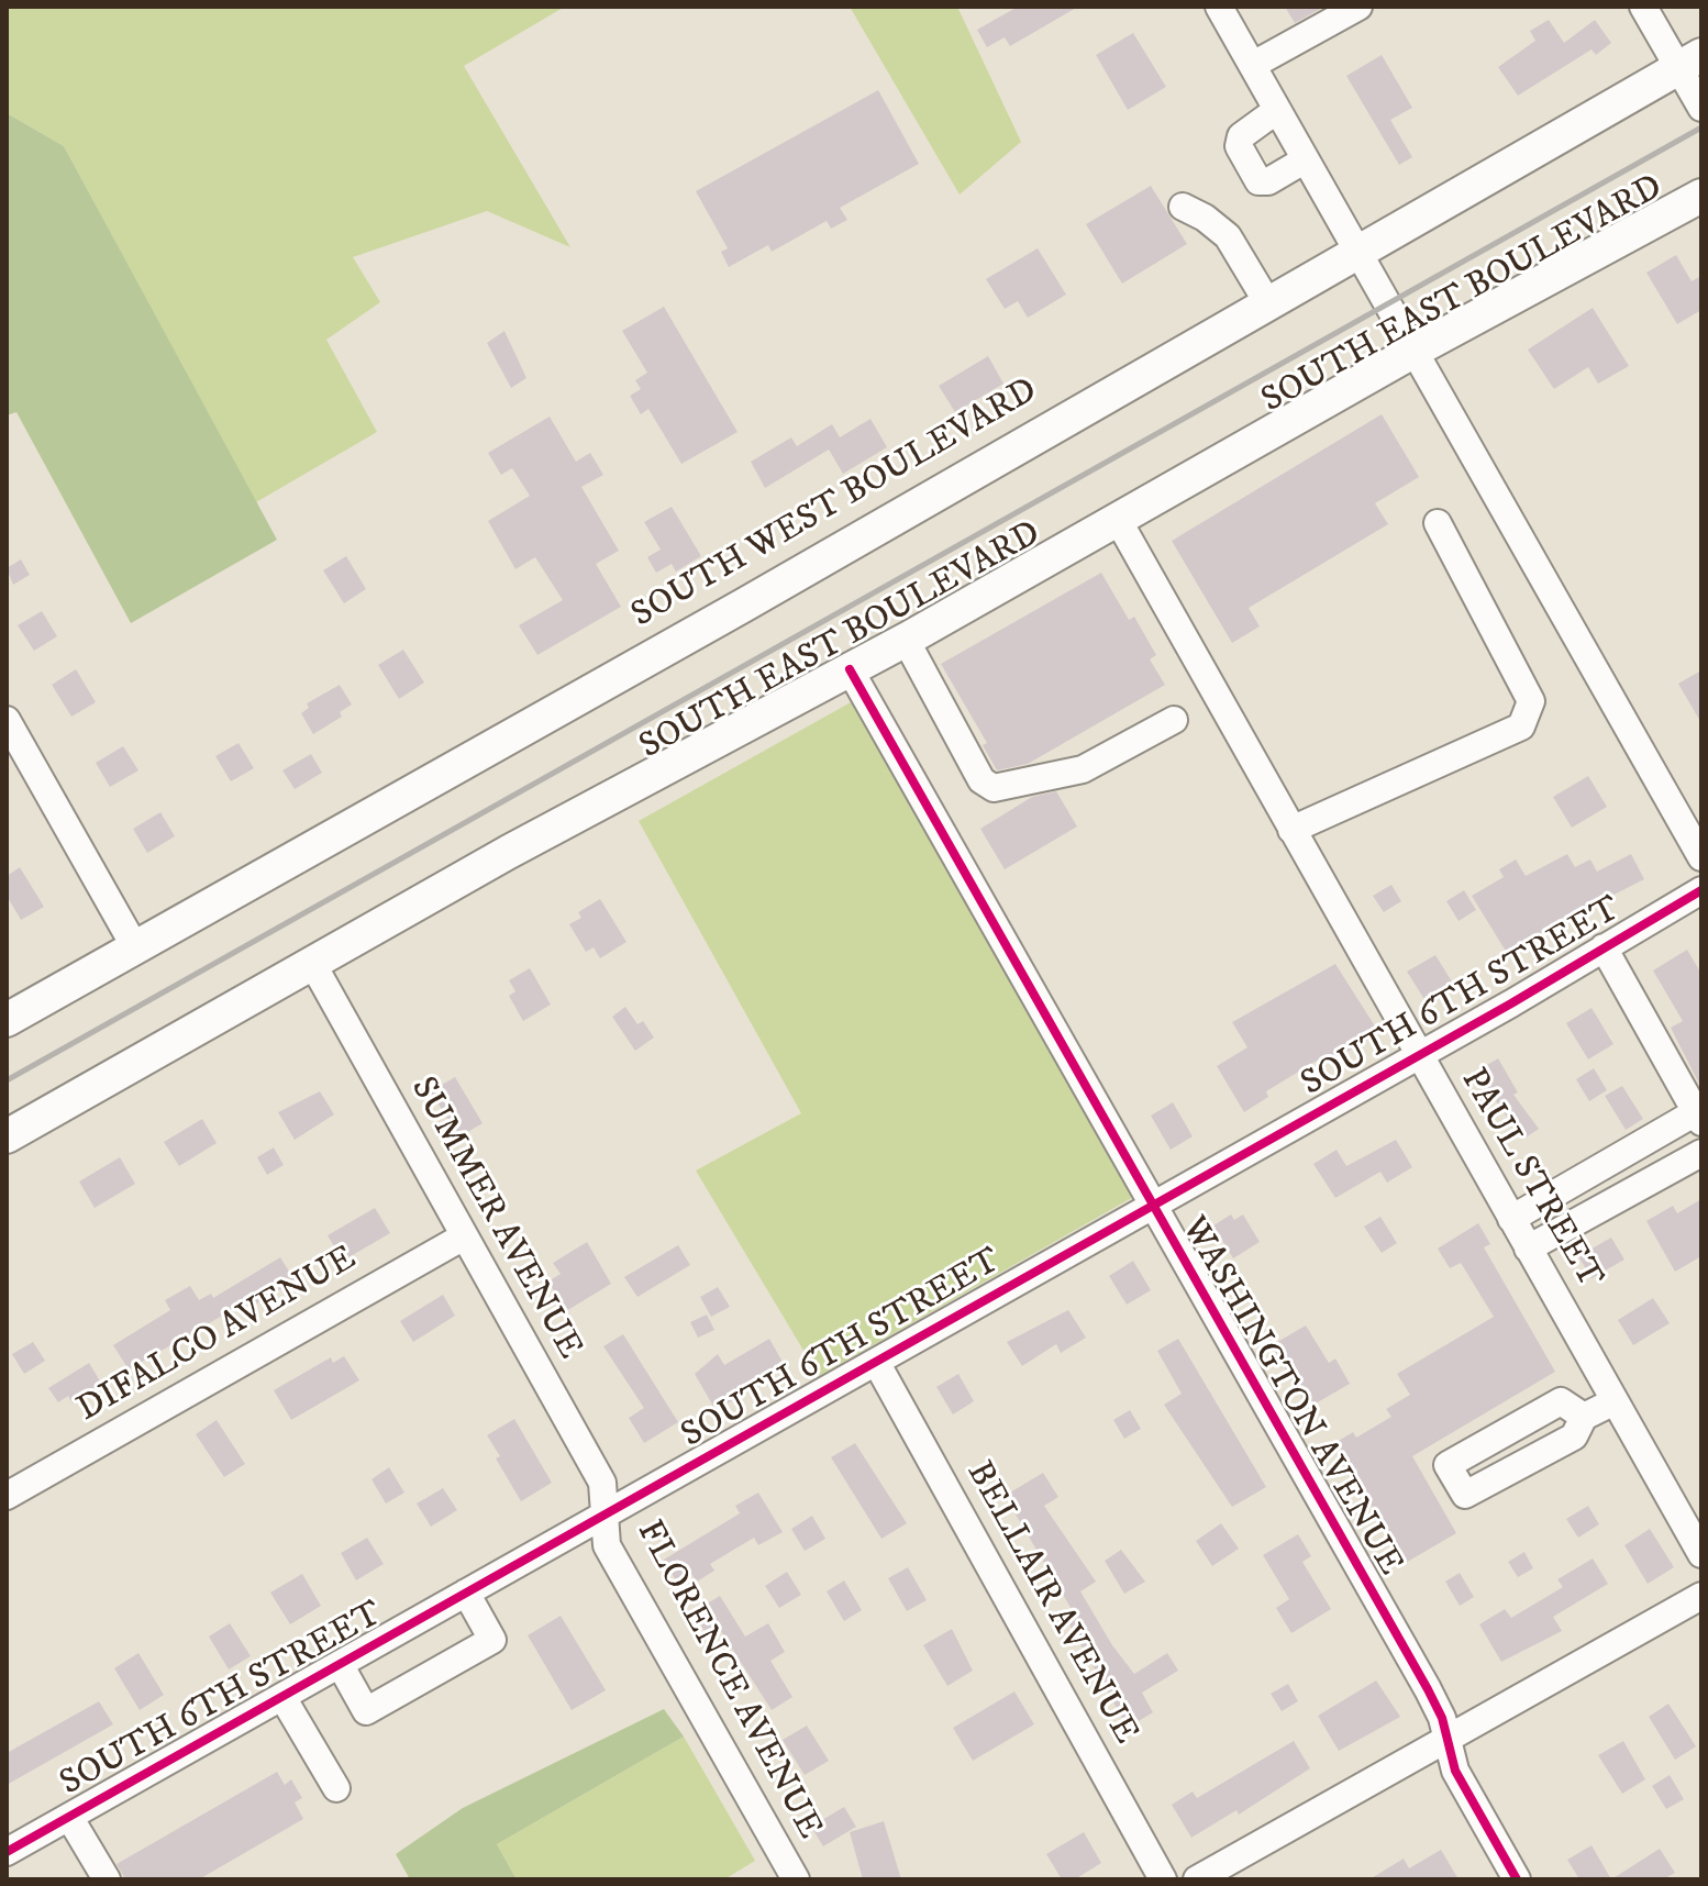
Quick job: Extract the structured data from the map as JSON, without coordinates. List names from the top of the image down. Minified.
{"streets":{"main road":["SOUTH EAST BOULEVARD","SOUTH WEST BOULEVARD"],"street":["SOUTH 6TH STREET","PAUL STREET","SUMMER AVENUE","DIFALCO AVENUE","WASHINGTON AVENUE","BELLAIR AVENUE","FLORENCE AVENUE"]},"crossings":[["SOUTH EAST BOULEVARD","PAUL STREET"],["SOUTH EAST BOULEVARD","SUMMER AVENUE"],["SOUTH EAST BOULEVARD","WASHINGTON AVENUE"],["SOUTH 6TH STREET","PAUL STREET"],["SOUTH 6TH STREET","SUMMER AVENUE"],["SOUTH 6TH STREET","WASHINGTON AVENUE"],["SOUTH 6TH STREET","BELLAIR AVENUE"],["SOUTH 6TH STREET","FLORENCE AVENUE"],["SUMMER AVENUE","DIFALCO AVENUE"],["SUMMER AVENUE","FLORENCE AVENUE"]]}
